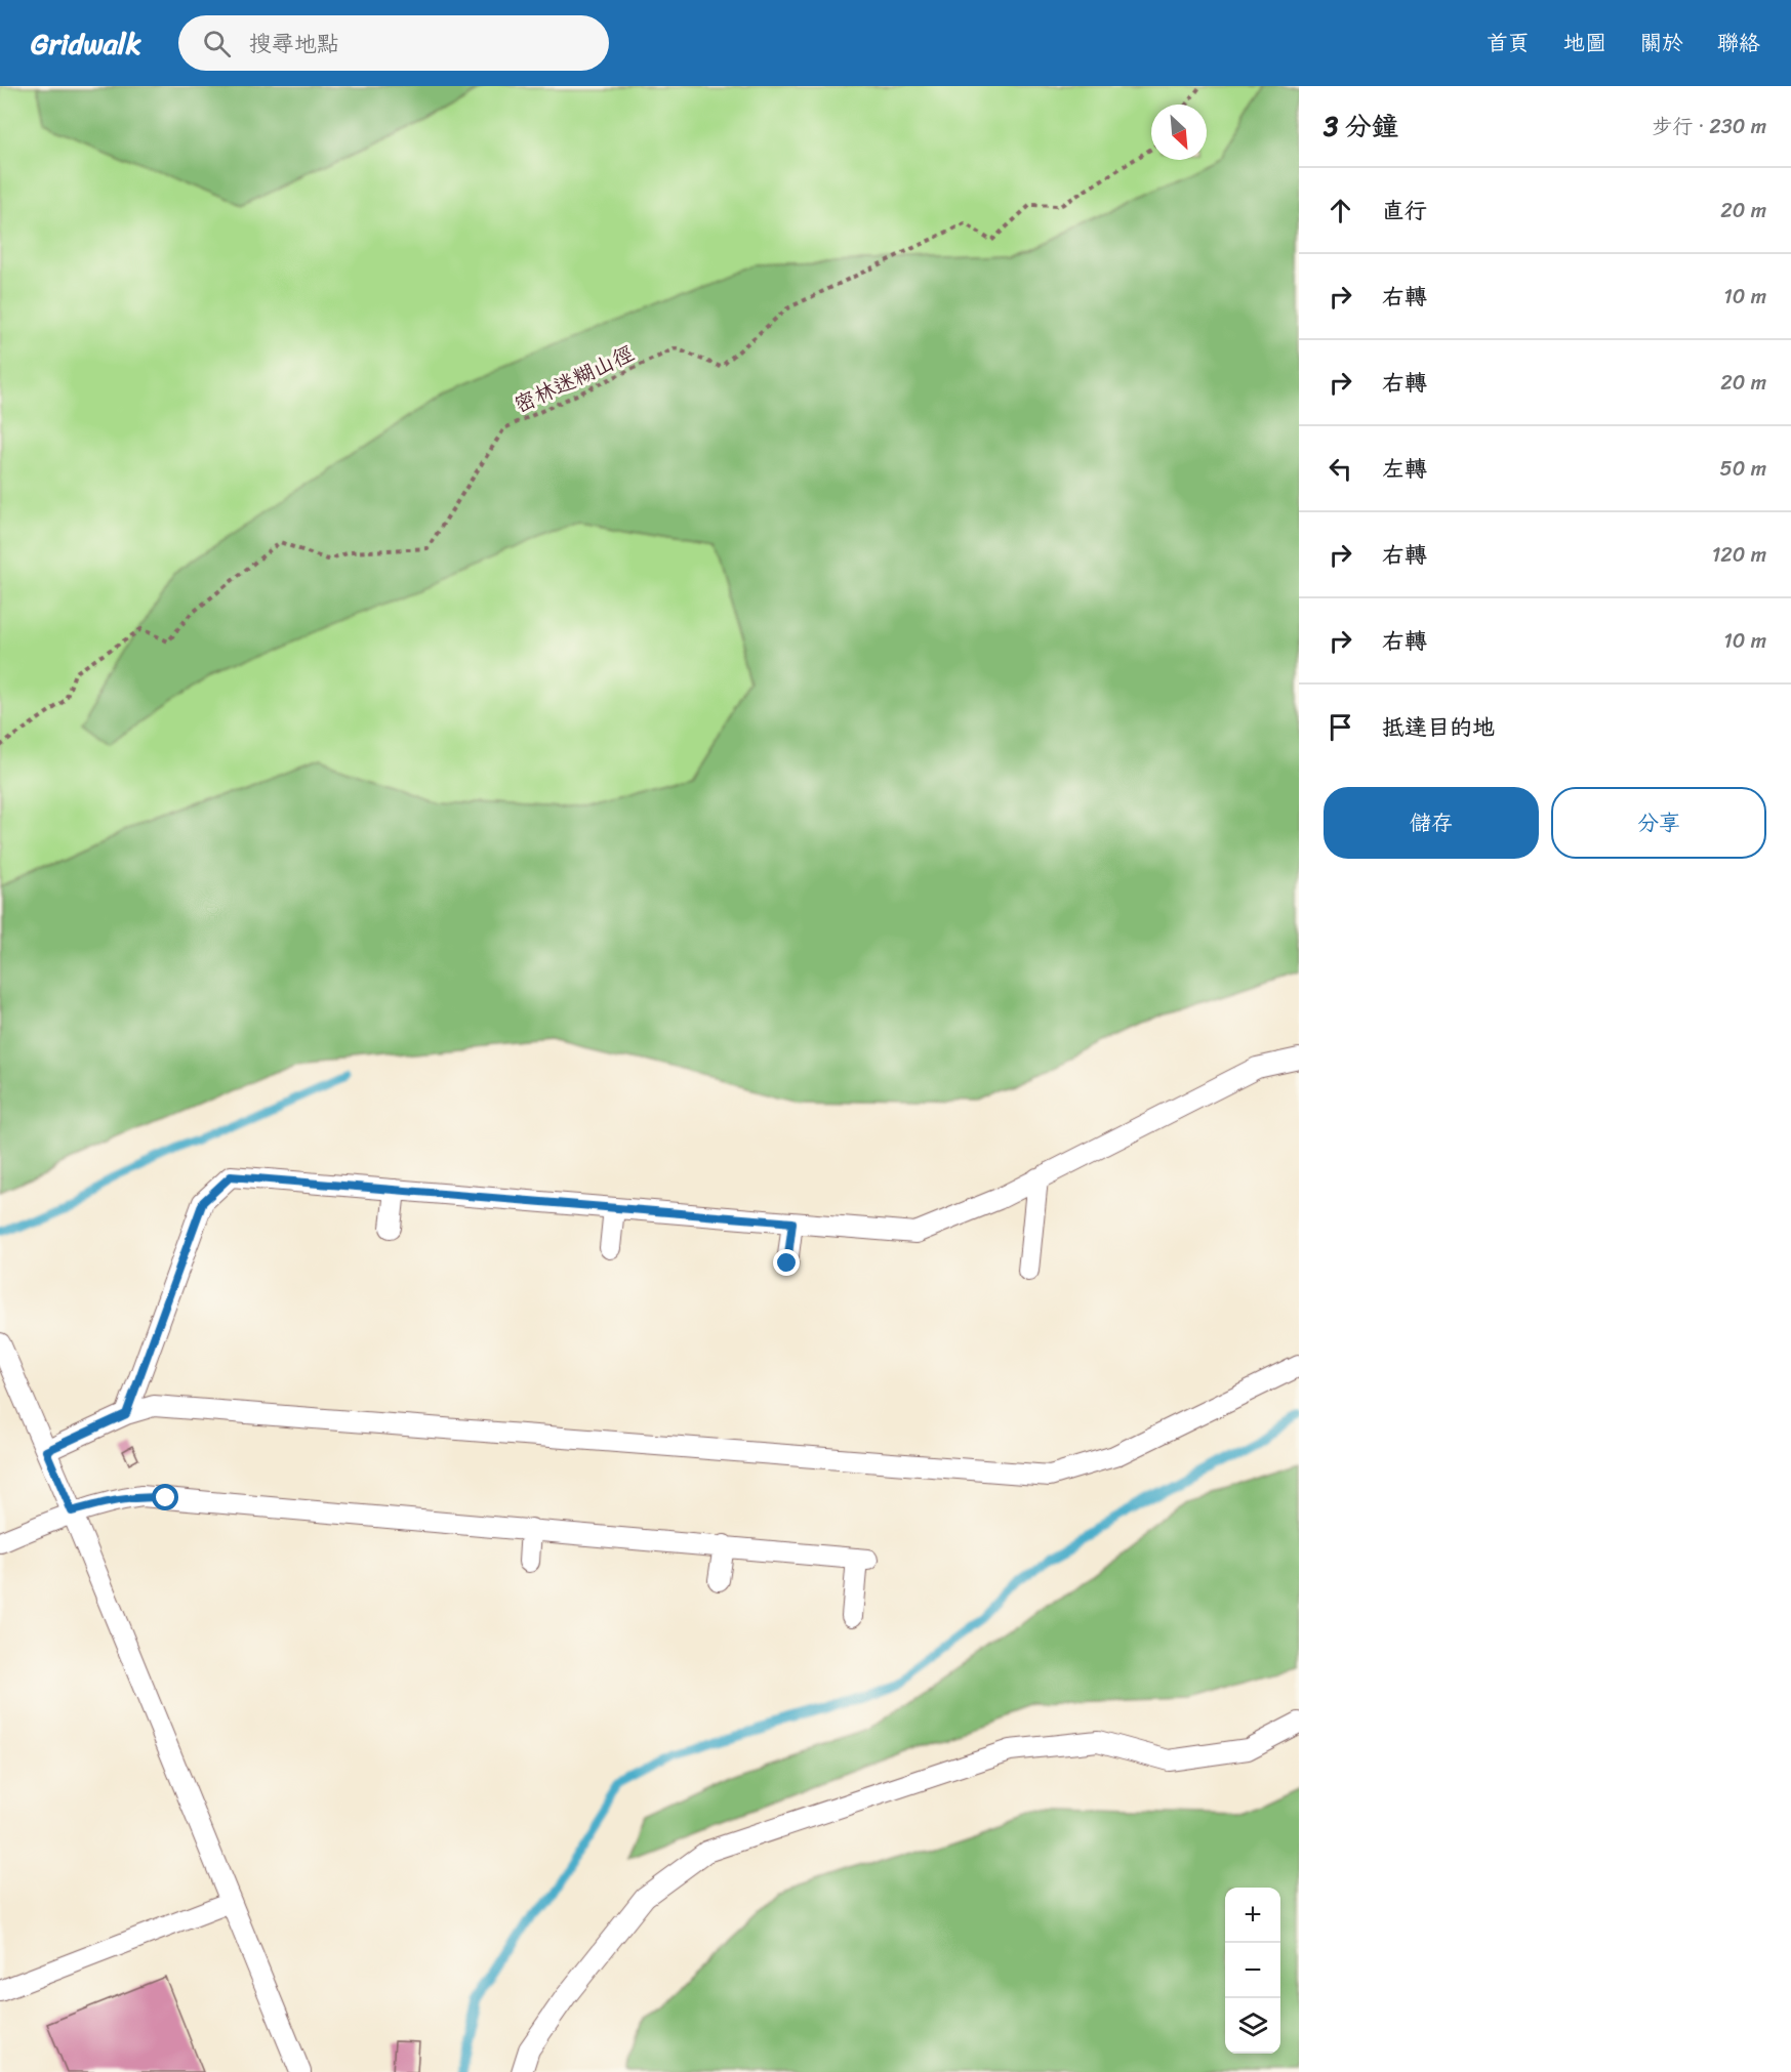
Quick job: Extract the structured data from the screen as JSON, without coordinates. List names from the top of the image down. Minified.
{"streets":{"path":["密林迷糊山徑"]},"north":"bottom right","page":{"header":"Gridwalk","search":"搜尋地點","nav":["首頁","地圖","關於","聯絡"],"heading":["3 分鐘","步行 · 230 m"],"list":[["直行","20 m"],["右轉","10 m"],["右轉","20 m"],["左轉","50 m"],["右轉","120 m"],["右轉","10 m"],"抵達目的地"],"buttons":["儲存","分享"],"map_buttons":["+","−"]}}
